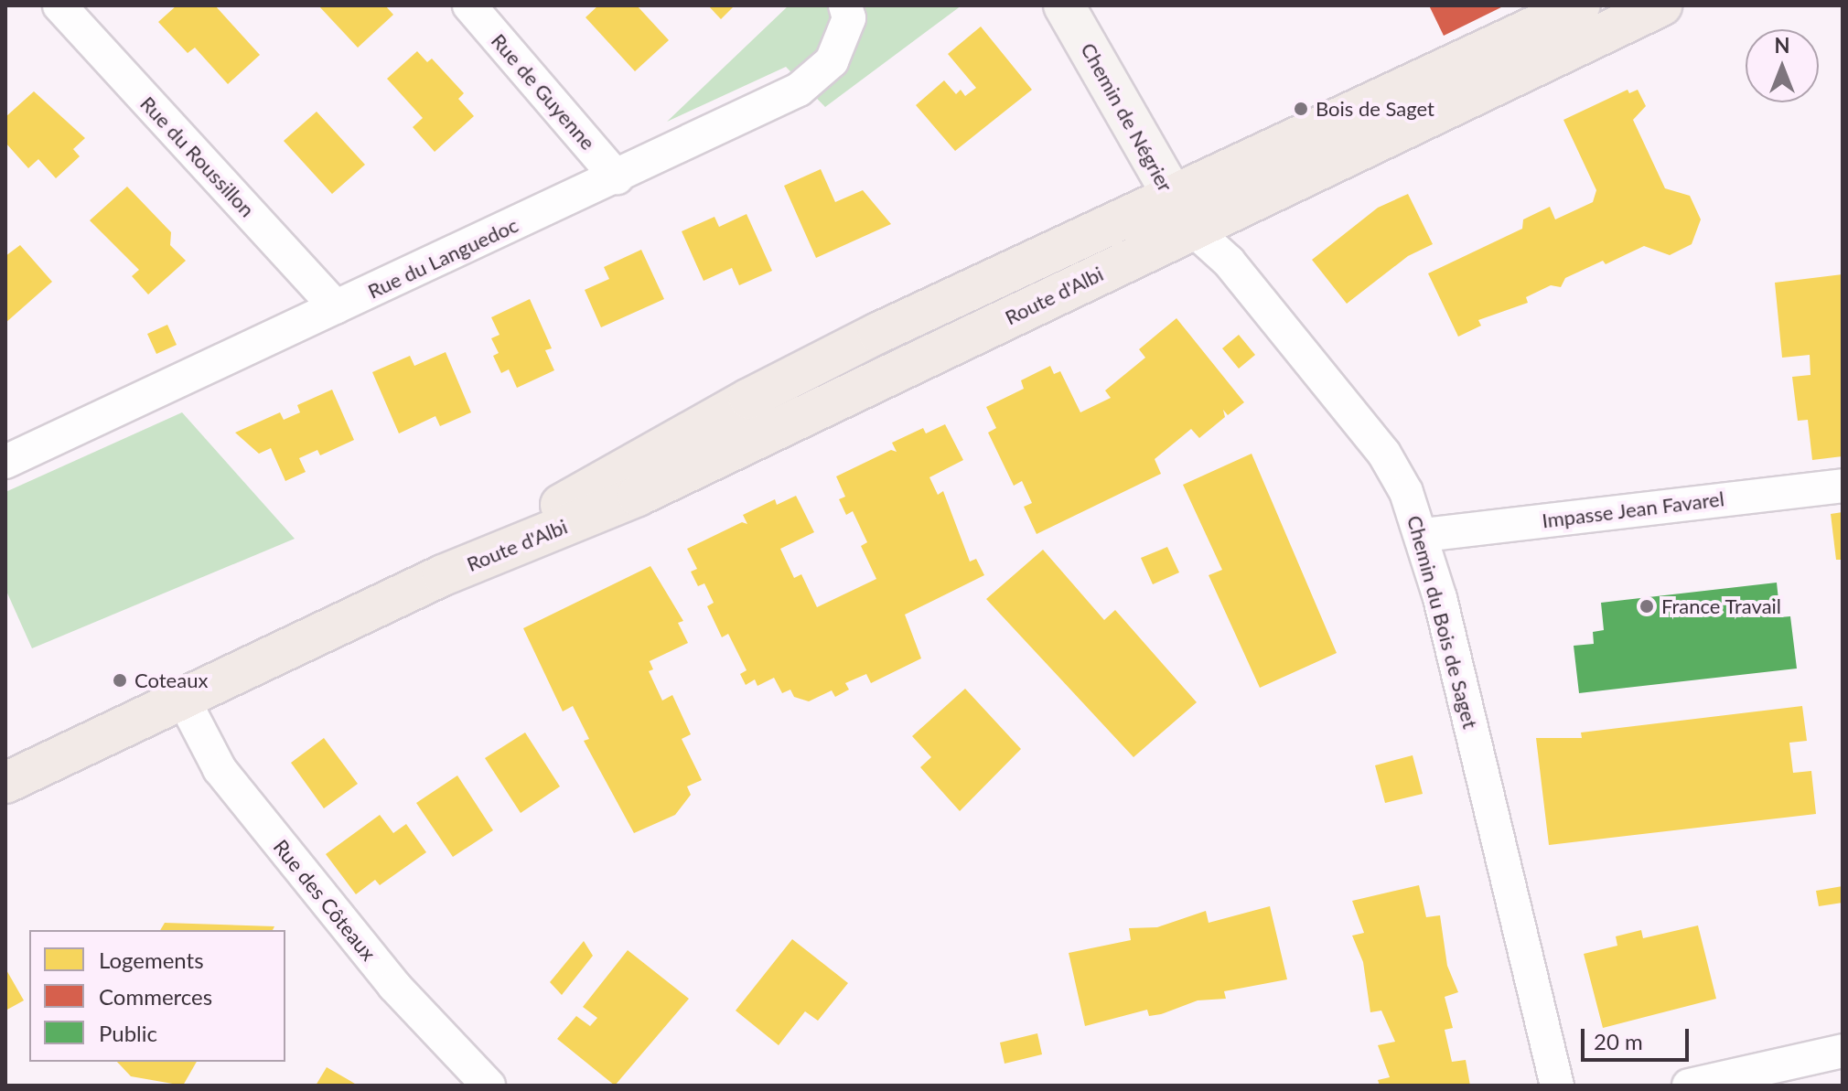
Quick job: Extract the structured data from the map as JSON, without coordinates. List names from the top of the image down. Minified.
{"streets":{"main road":["Route d'Albi"],"street":["Rue de Guyenne","Chemin de Négrier","Rue du Roussillon","Rue du Languedoc","Impasse Jean Favarel","Chemin du Bois de Saget","Rue des Côteaux"]},"crossings":[["Rue de Guyenne","Rue du Languedoc"],["Chemin de Négrier","Route d'Albi"],["Chemin de Négrier","Chemin du Bois de Saget"],["Rue du Roussillon","Rue du Languedoc"],["Route d'Albi","Chemin du Bois de Saget"],["Route d'Albi","Rue des Côteaux"],["Impasse Jean Favarel","Chemin du Bois de Saget"]],"places":["Bois de Saget","France Travail","Coteaux"],"legend":["Logements","Commerces","Public"],"scale_bar":"20 m","north":"top"}
